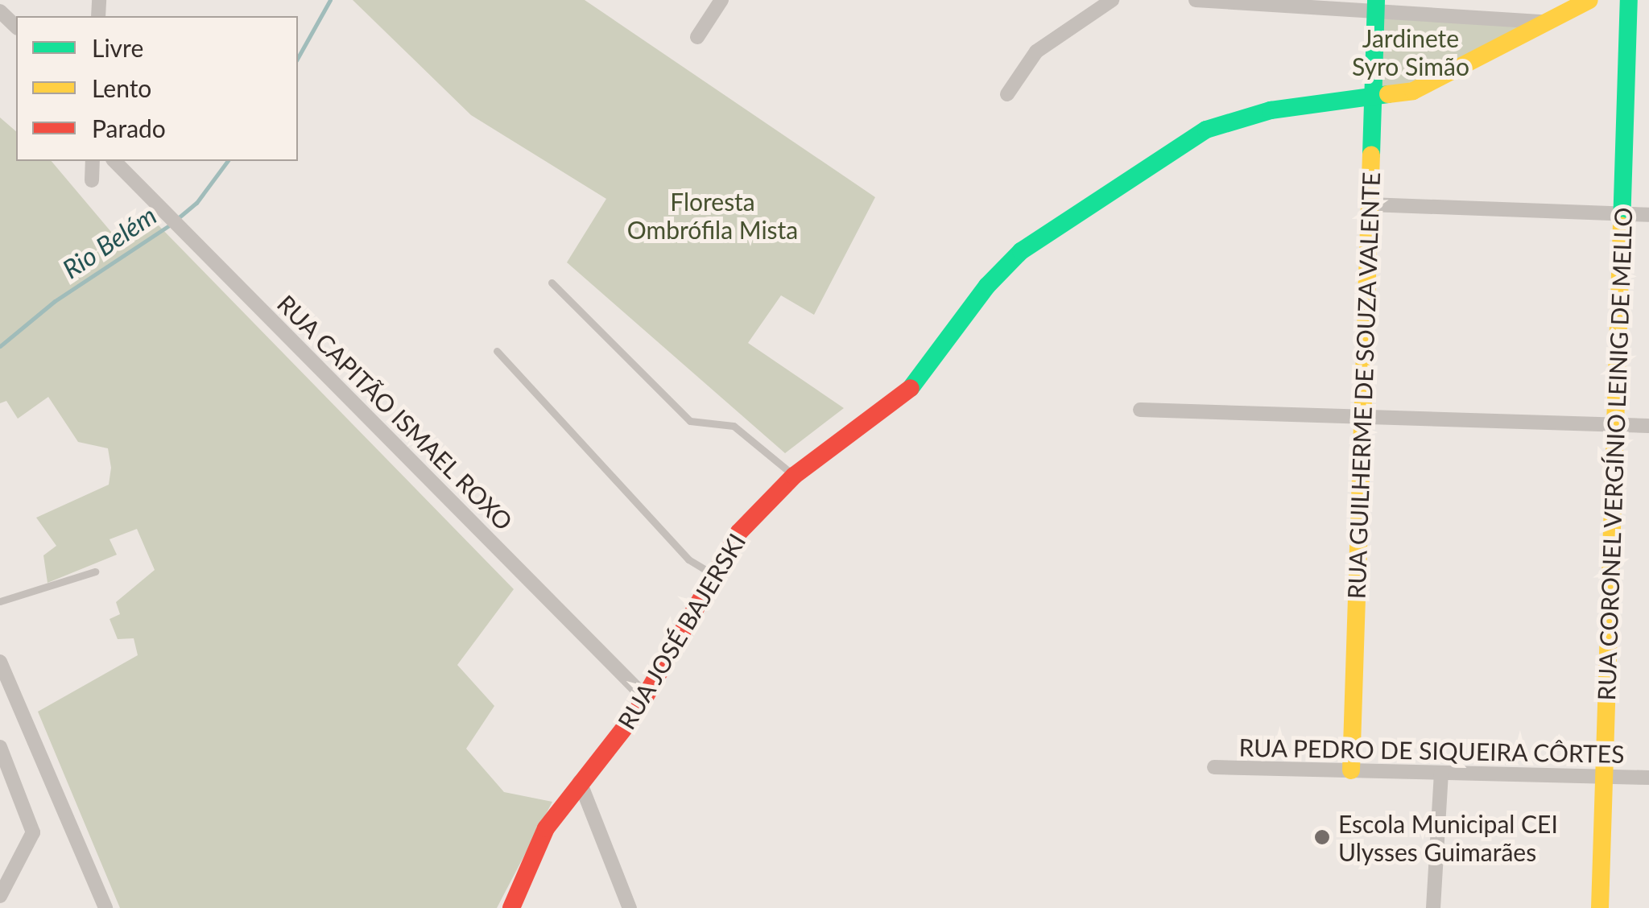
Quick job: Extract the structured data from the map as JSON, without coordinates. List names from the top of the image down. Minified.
{"streets":{"street":["RUA GUILHERME DE SOUZA VALENTE","RUA CAPITÃO ISMAEL ROXO","RUA CORONEL VERGÍNIO LEINIG DE MELLO","RUA JOSÉ BAJERSKI","RUA PEDRO DE SIQUEIRA CÔRTES"]},"crossings":[["RUA GUILHERME DE SOUZA VALENTE","RUA JOSÉ BAJERSKI"],["RUA GUILHERME DE SOUZA VALENTE","RUA PEDRO DE SIQUEIRA CÔRTES"],["RUA CAPITÃO ISMAEL ROXO","RUA JOSÉ BAJERSKI"],["RUA CORONEL VERGÍNIO LEINIG DE MELLO","RUA PEDRO DE SIQUEIRA CÔRTES"]],"water":["Rio Belém"],"parks":["Jardinete Syro Simão","Floresta Ombrófila Mista"],"places":["Escola Municipal CEI Ulysses Guimarães"],"legend":["Livre","Lento","Parado"]}
